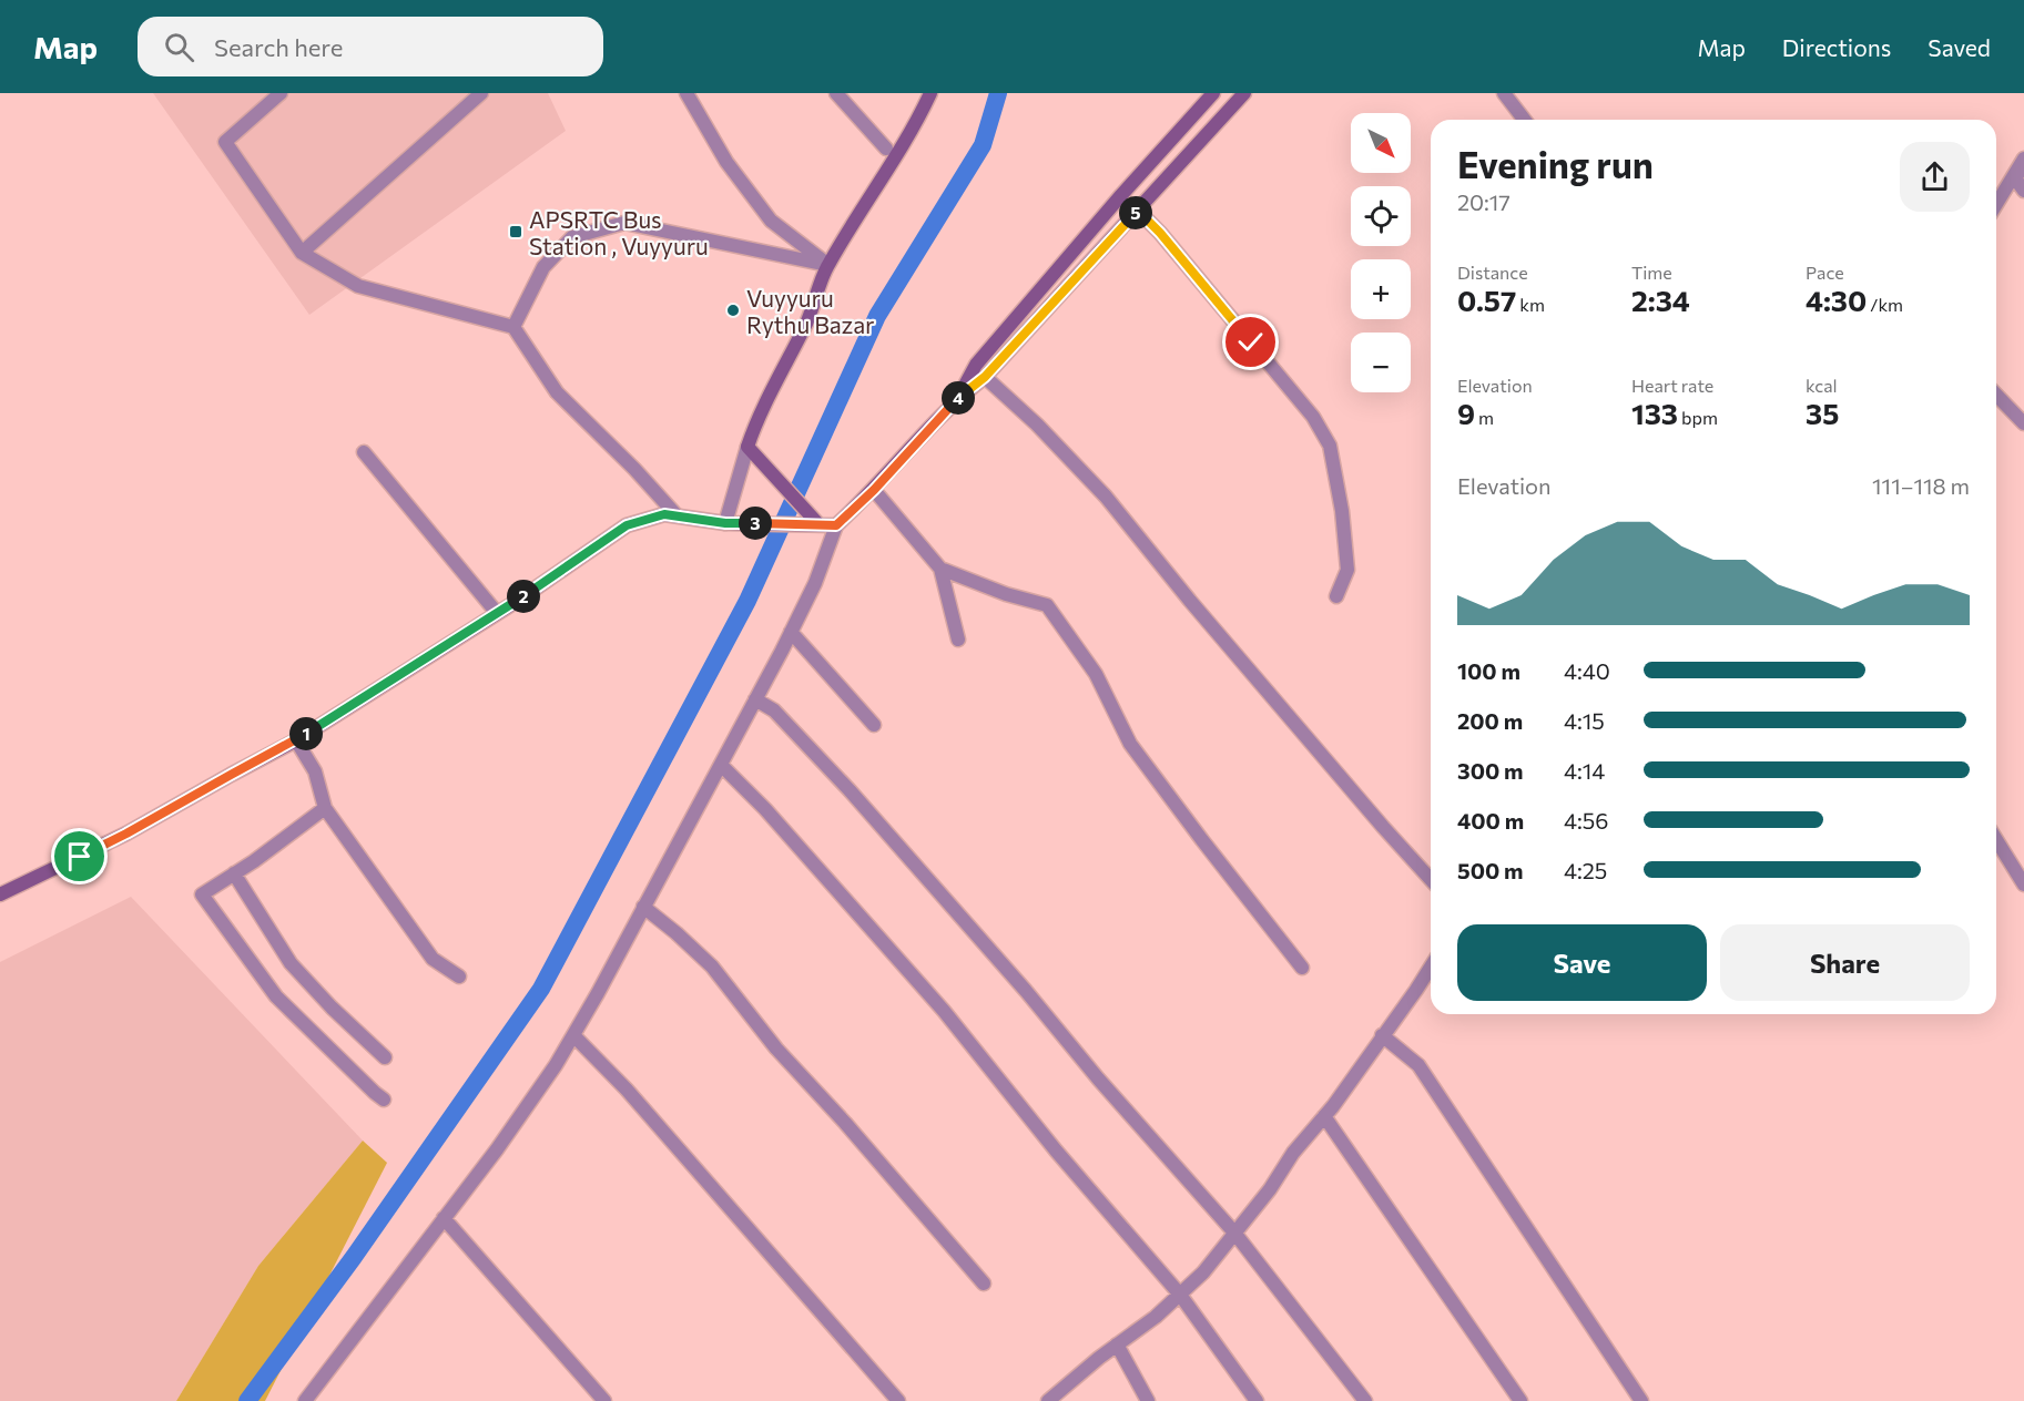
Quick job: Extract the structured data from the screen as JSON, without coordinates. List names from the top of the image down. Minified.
{"places":{"transit":["APSRTC Bus Station , Vuyyuru"],"other":["Vuyyuru Rythu Bazar"]},"north":"bottom right","page":{"header":"Map","search":"Search here","nav":["Map","Directions","Saved"],"map_buttons":["+","−"],"heading":["Evening run","20:17"],"pins":["5","4","3","2","1"],"stats":[["Distance","0.57 km"],["Time","2:34"],["Pace","4:30 /km"],["Elevation","9 m"],["Heart rate","133 bpm"],["kcal","35"]],"chart":["Elevation","111–118 m"],"list":[{"name":"100 m","note":"4:40"},{"name":"200 m","note":"4:15"},{"name":"300 m","note":"4:14"},{"name":"400 m","note":"4:56"},{"name":"500 m","note":"4:25"}],"buttons":["Save","Share"]}}
